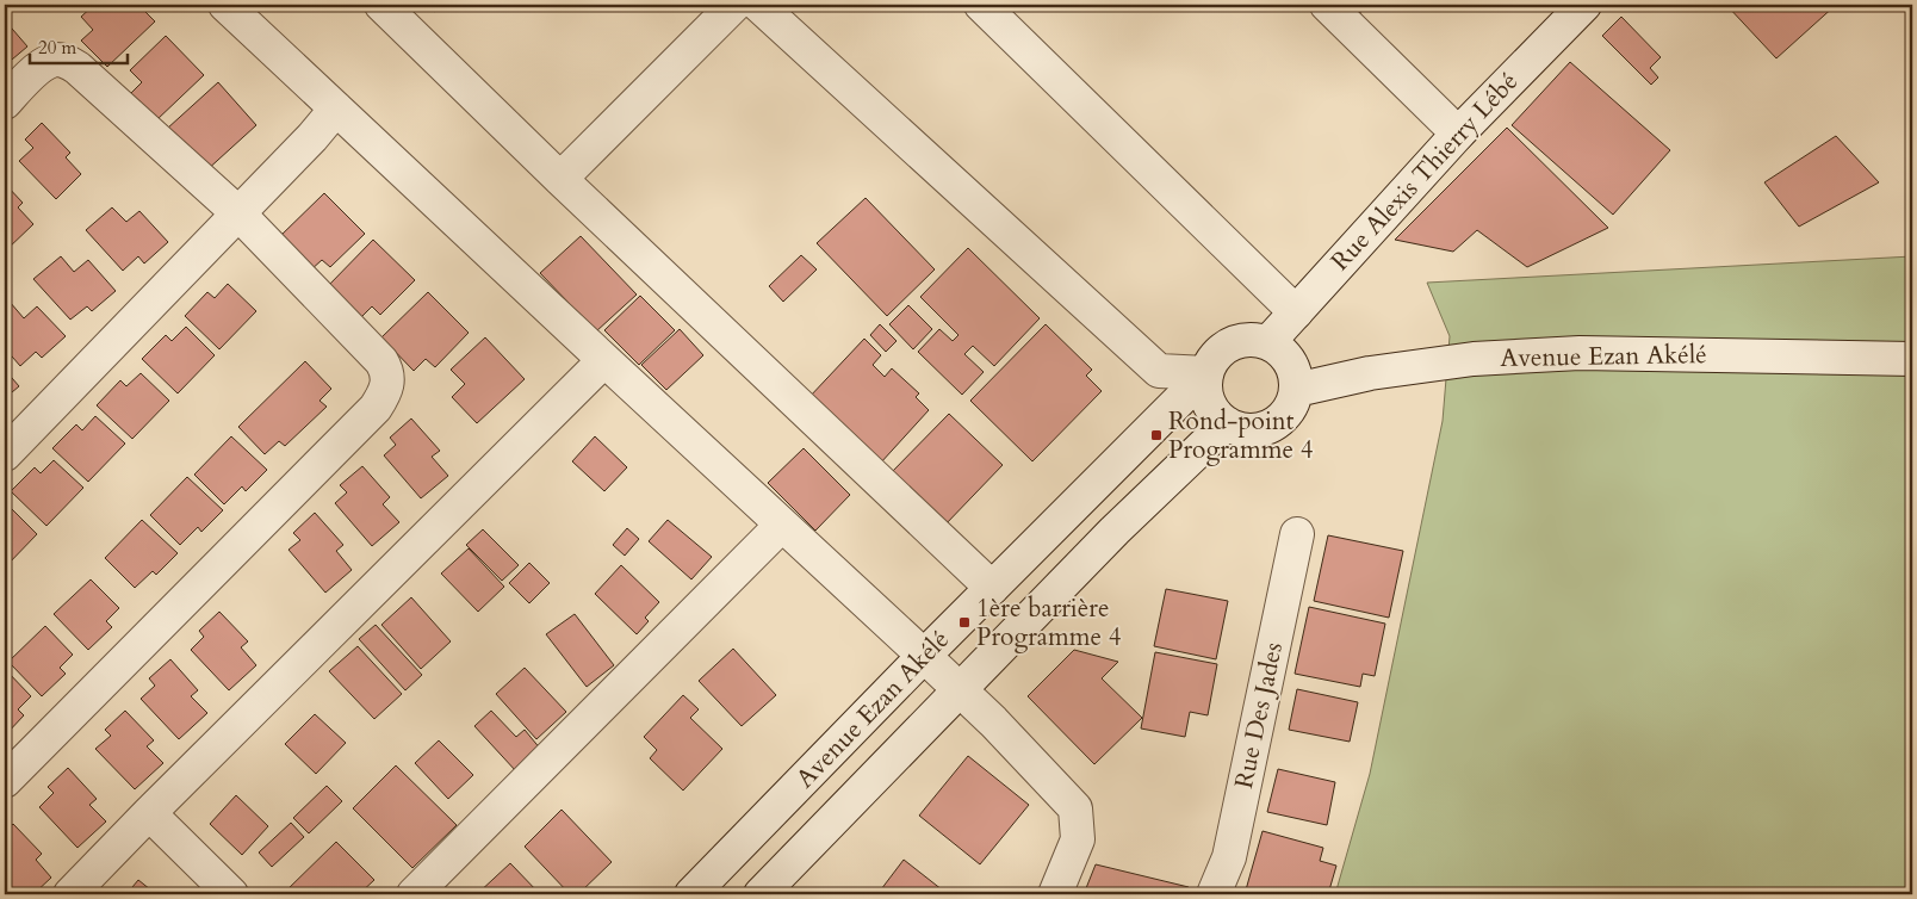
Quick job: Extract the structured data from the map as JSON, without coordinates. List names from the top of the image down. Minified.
{"streets":{"street":["Rue Alexis Thierry Lébé","Avenue Ezan Akélé","Rue Des Jades"]},"crossings":[["Rue Alexis Thierry Lébé","Avenue Ezan Akélé"]],"places":{"transit":["Rond-point Programme 4","1ère barrière Programme 4"]},"scale_bar":"20 m"}
